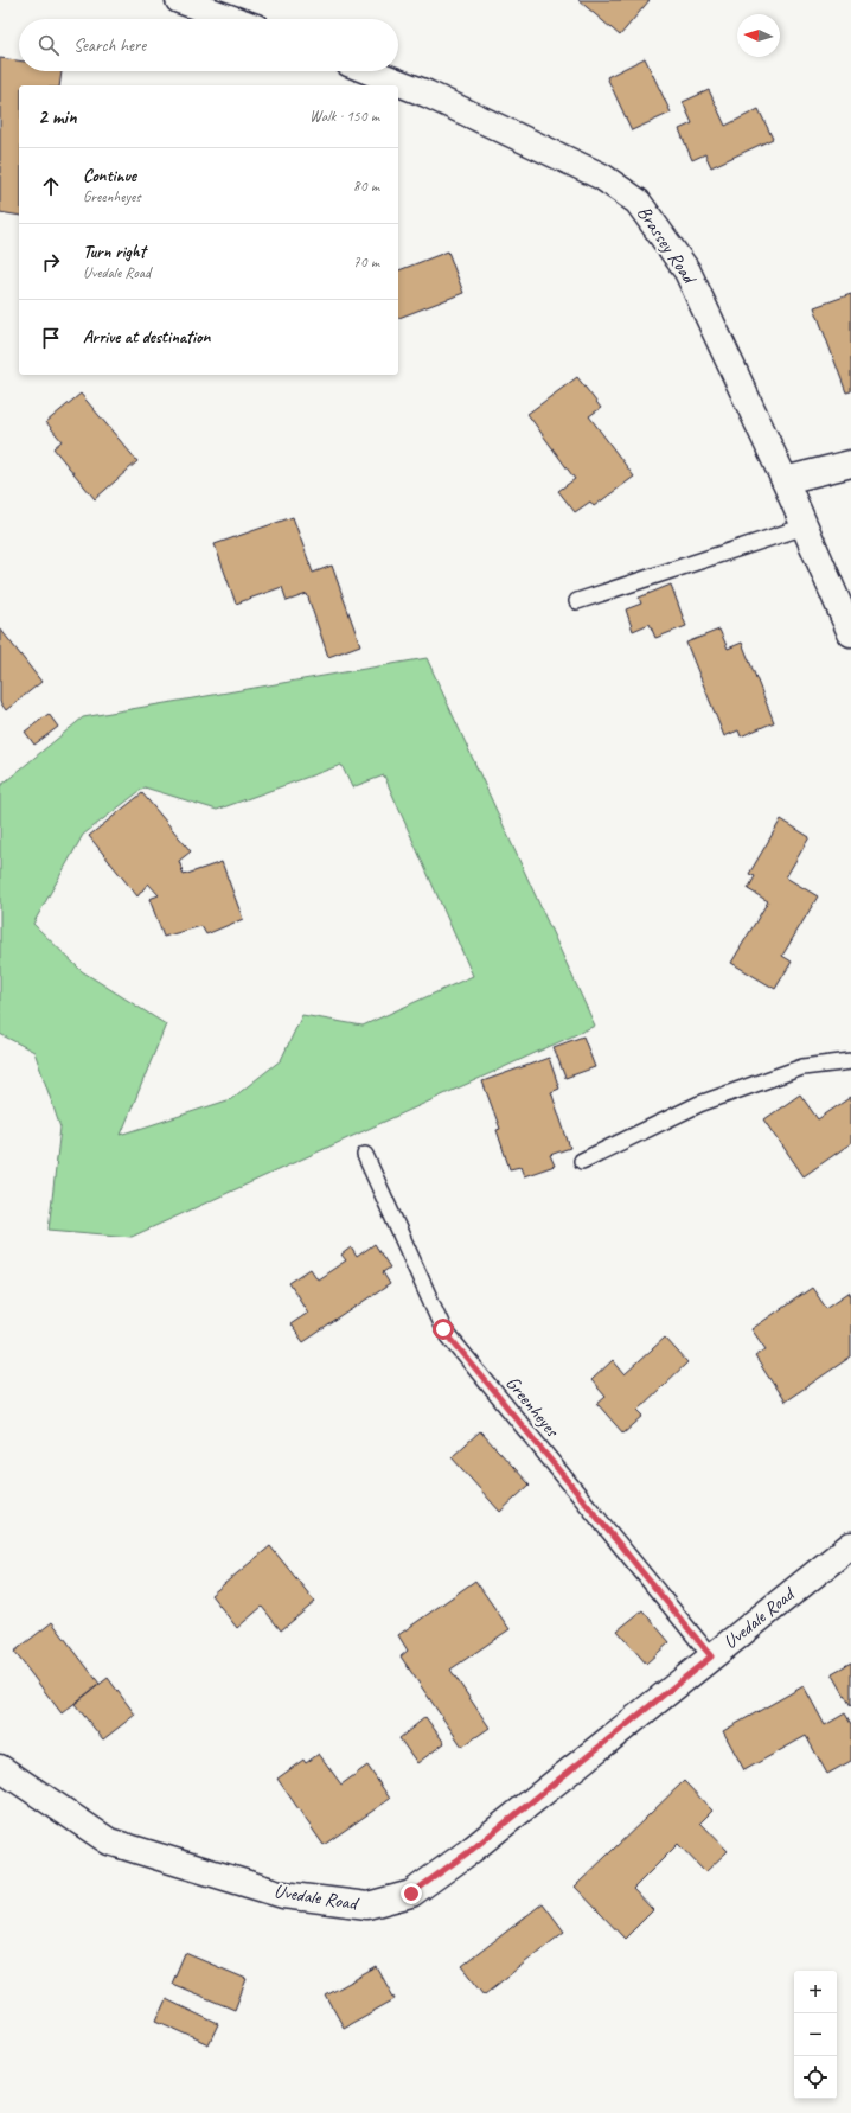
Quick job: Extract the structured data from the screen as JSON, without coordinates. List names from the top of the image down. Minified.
{"streets":{"street":["Brassey Road","Uvedale Road"],"lane":["Greenheyes"]},"crossings":[["Greenheyes","Uvedale Road"]],"north":"left","page":{"search":"Search here","heading":["2 min","Walk · 150 m"],"list":[["Continue","Greenheyes","80 m"],["Turn right","Uvedale Road","70 m"],"Arrive at destination"],"map_buttons":["+","−"]}}
